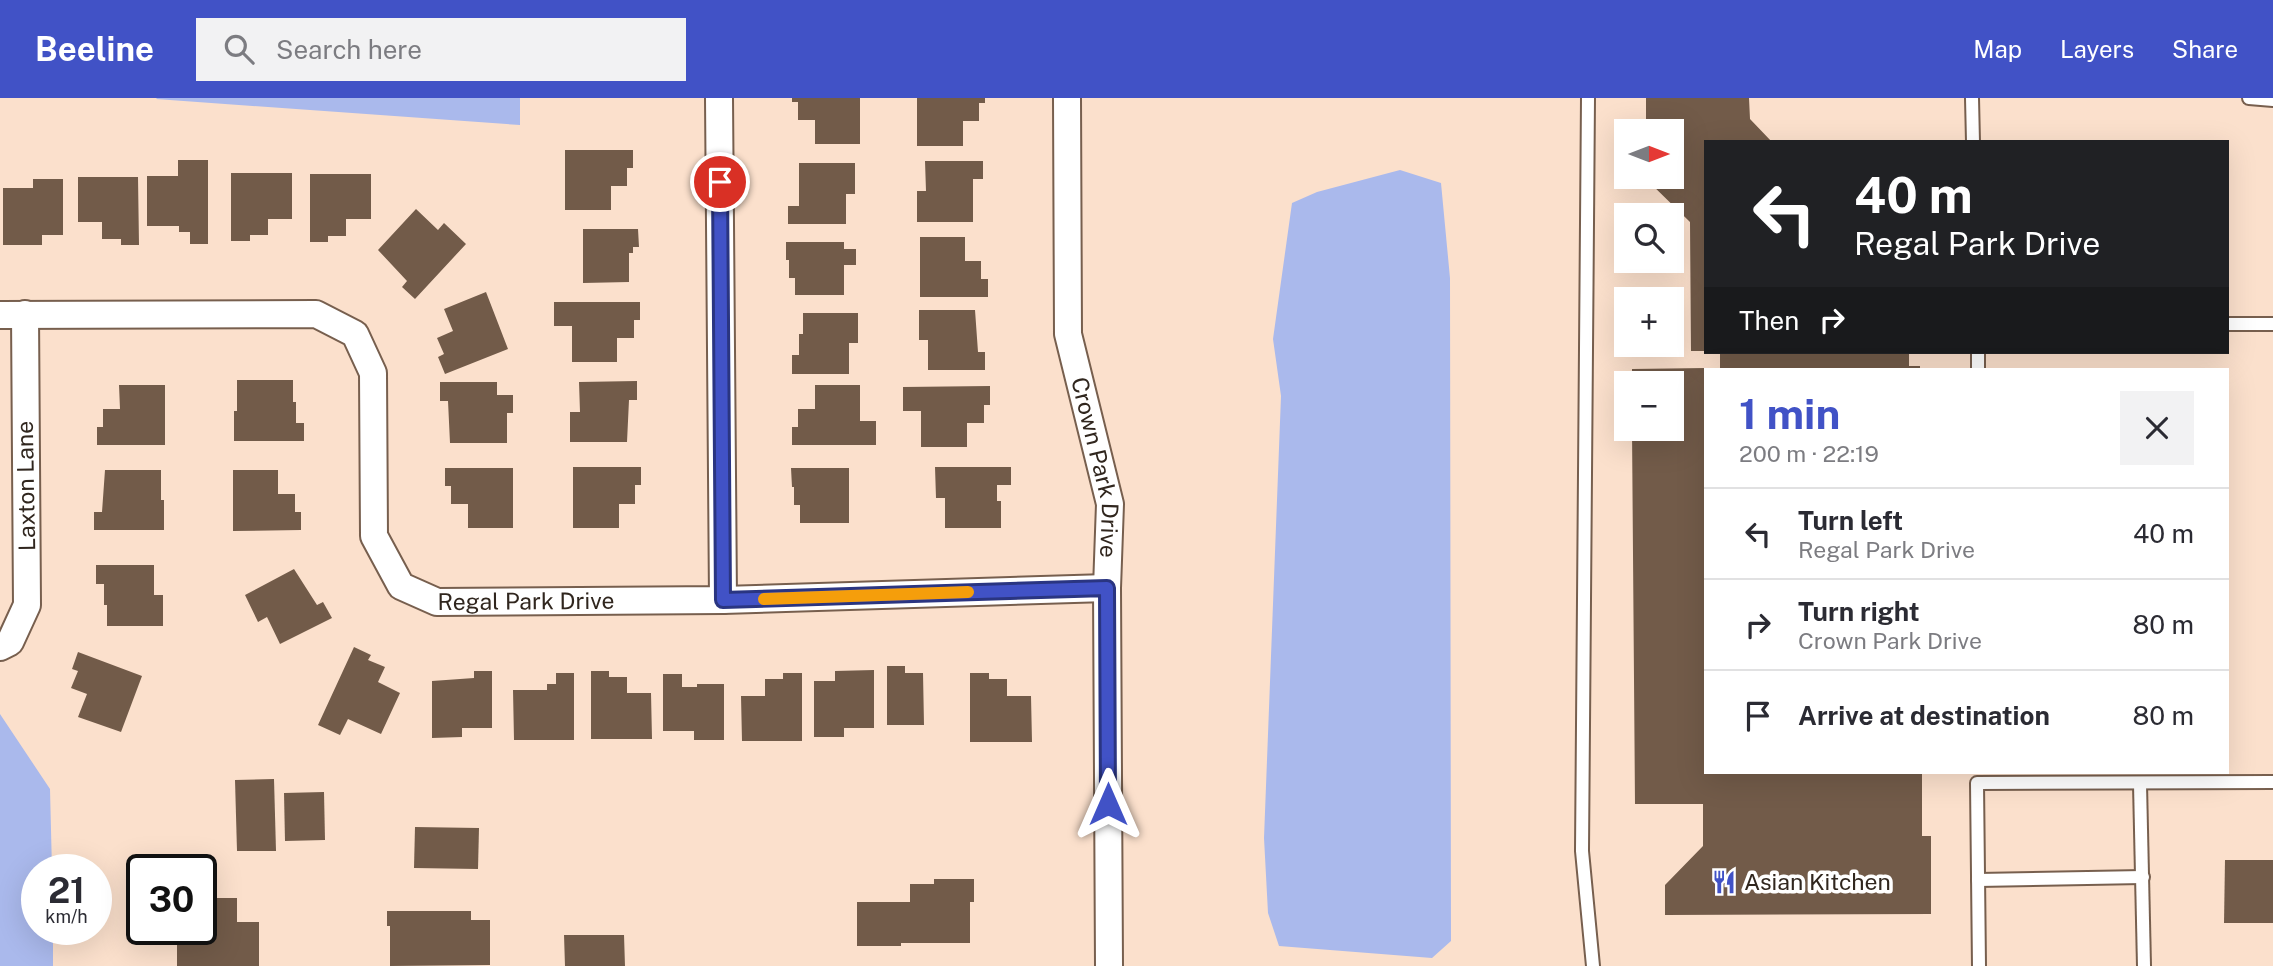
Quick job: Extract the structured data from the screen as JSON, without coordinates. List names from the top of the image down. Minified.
{"streets":{"street":["Crown Park Drive","Laxton Lane","Regal Park Drive"]},"crossings":[["Crown Park Drive","Regal Park Drive"],["Laxton Lane","Regal Park Drive"]],"places":{"restaurant":["Asian Kitchen"]},"north":"right","page":{"header":"Beeline","search":"Search here","nav":["Map","Layers","Share"],"map_buttons":["+","−"],"turn":["40 m","Regal Park Drive"],"then":"Then","heading":["1 min","200 m · 22:19"],"list":[{"name":"Turn left","note":"Regal Park Drive","value":"40 m"},{"name":"Turn right","note":"Crown Park Drive","value":"80 m"},{"name":"Arrive at destination","value":"80 m"}],"speed":"21 km/h","limit":"30"}}
